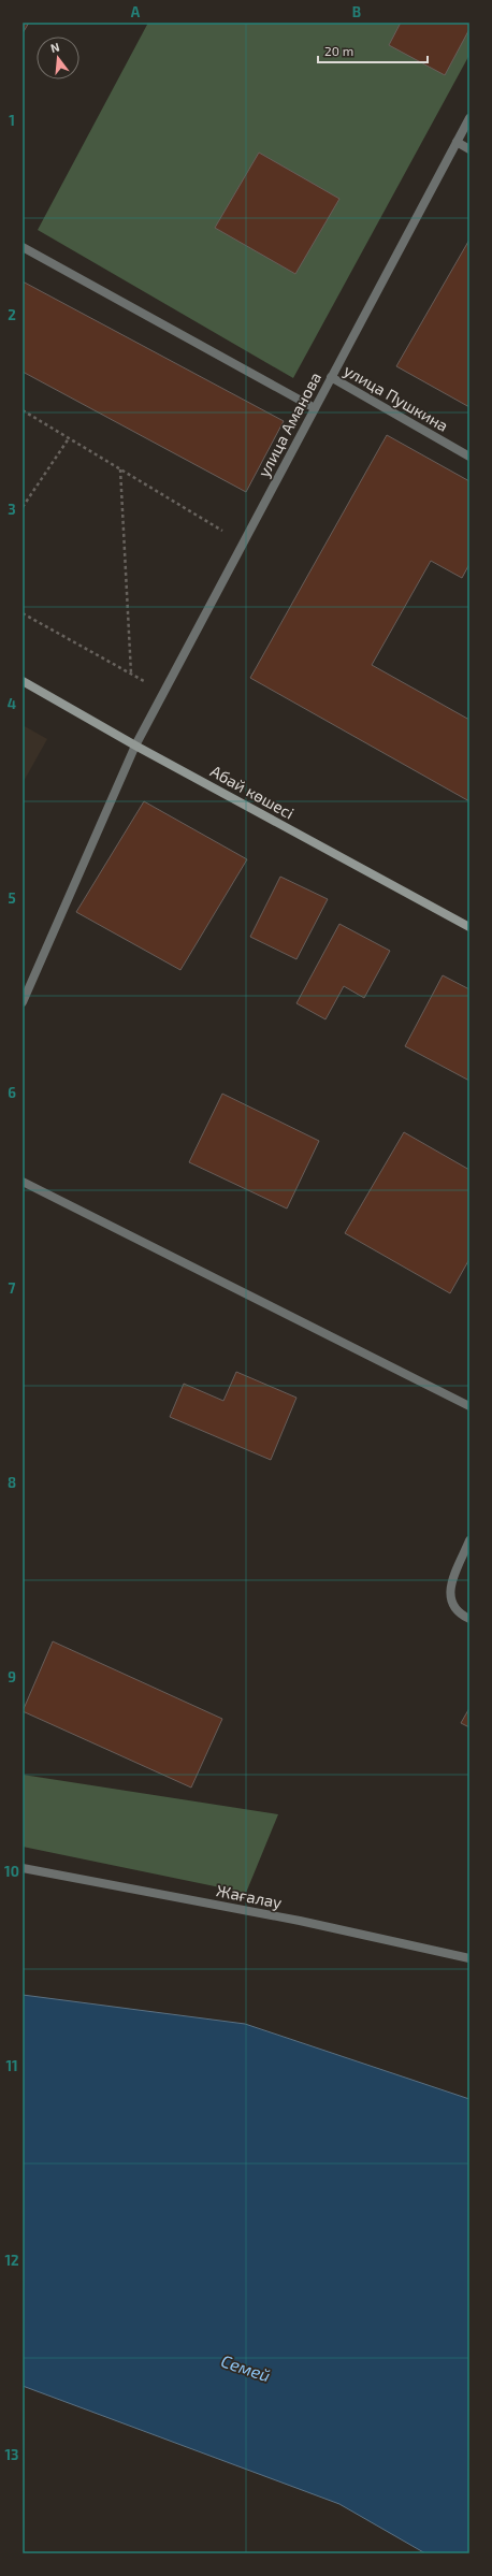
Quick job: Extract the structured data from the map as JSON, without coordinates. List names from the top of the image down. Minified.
{"streets":{"main road":["Абай көшесі"],"street":["улица Пушкина","улица Аманова","Жағалау"]},"crossings":[["улица Пушкина","улица Аманова"],["улица Аманова","Абай көшесі"]],"water":["Семей"],"scale_bar":"20 m","north":"top","grid":{"columns":["A","B"],"rows":["1","2","3","4","5","6","7","8","9","10","11","12","13"]}}
